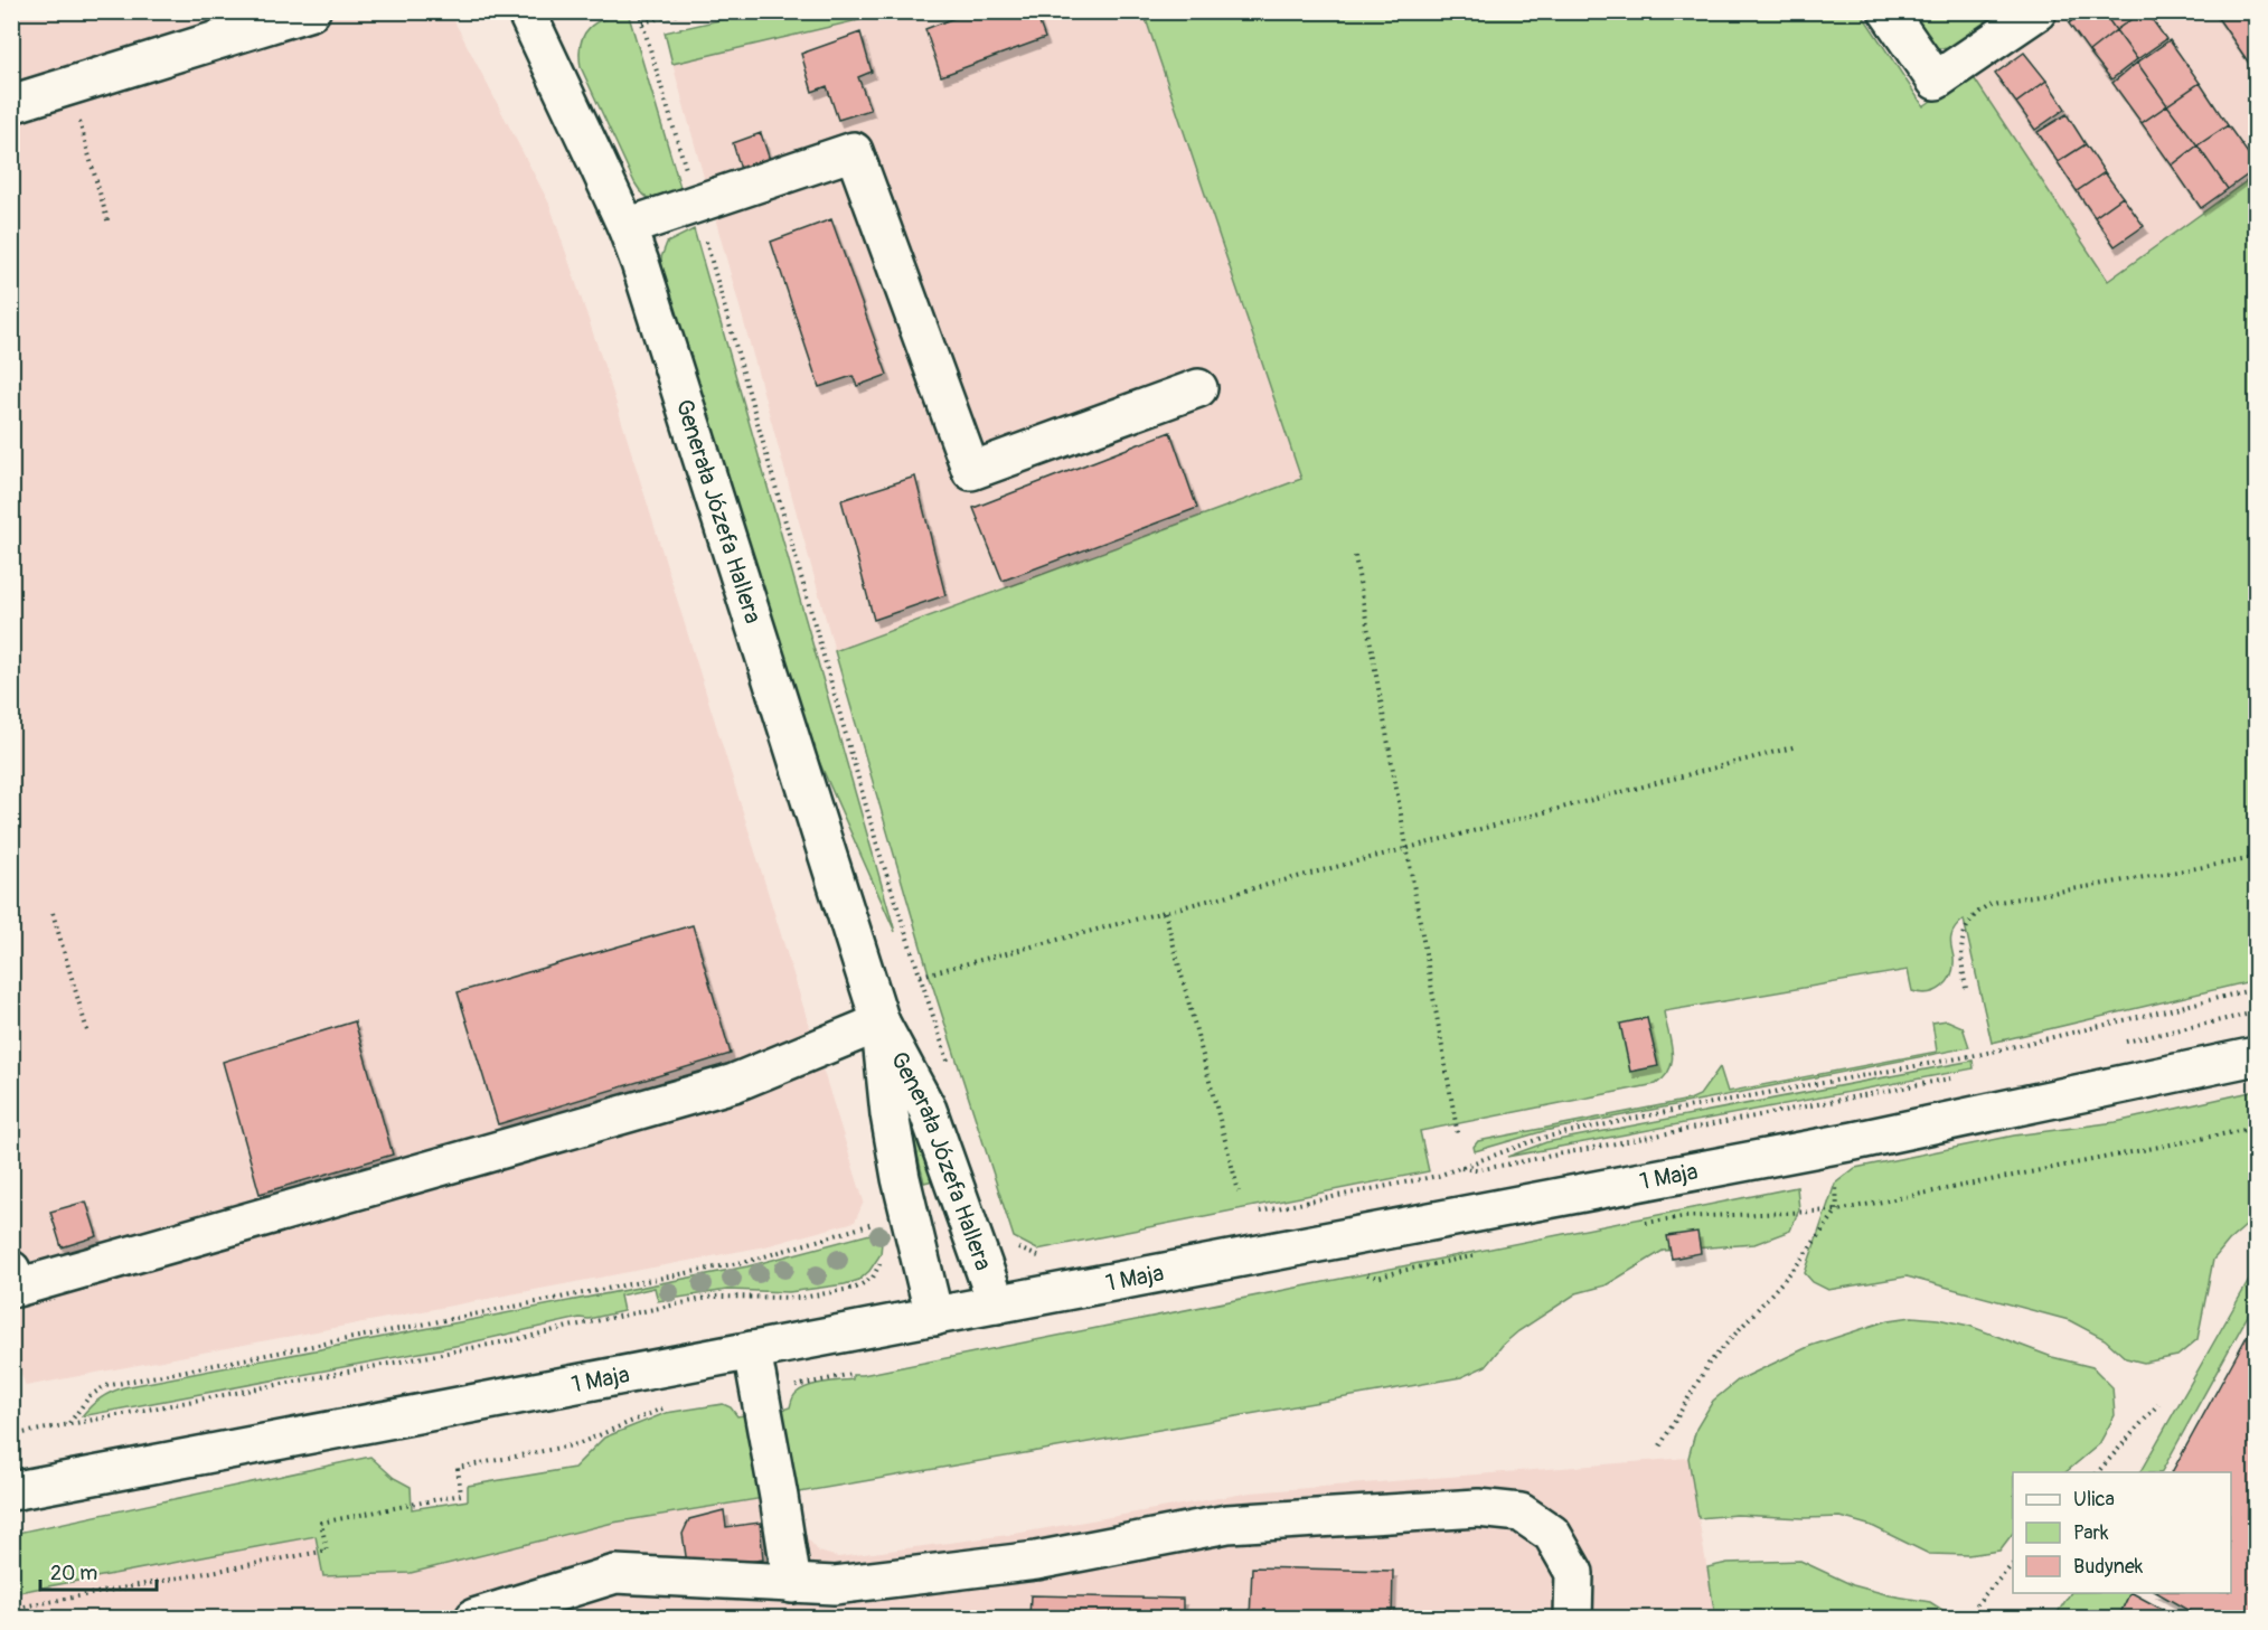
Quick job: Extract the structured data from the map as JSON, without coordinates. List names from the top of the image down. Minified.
{"streets":{"street":["Generała Józefa Hallera","1 Maja"]},"crossings":[["Generała Józefa Hallera","1 Maja"]],"legend":["Ulica","Park","Budynek"],"scale_bar":"20 m"}
